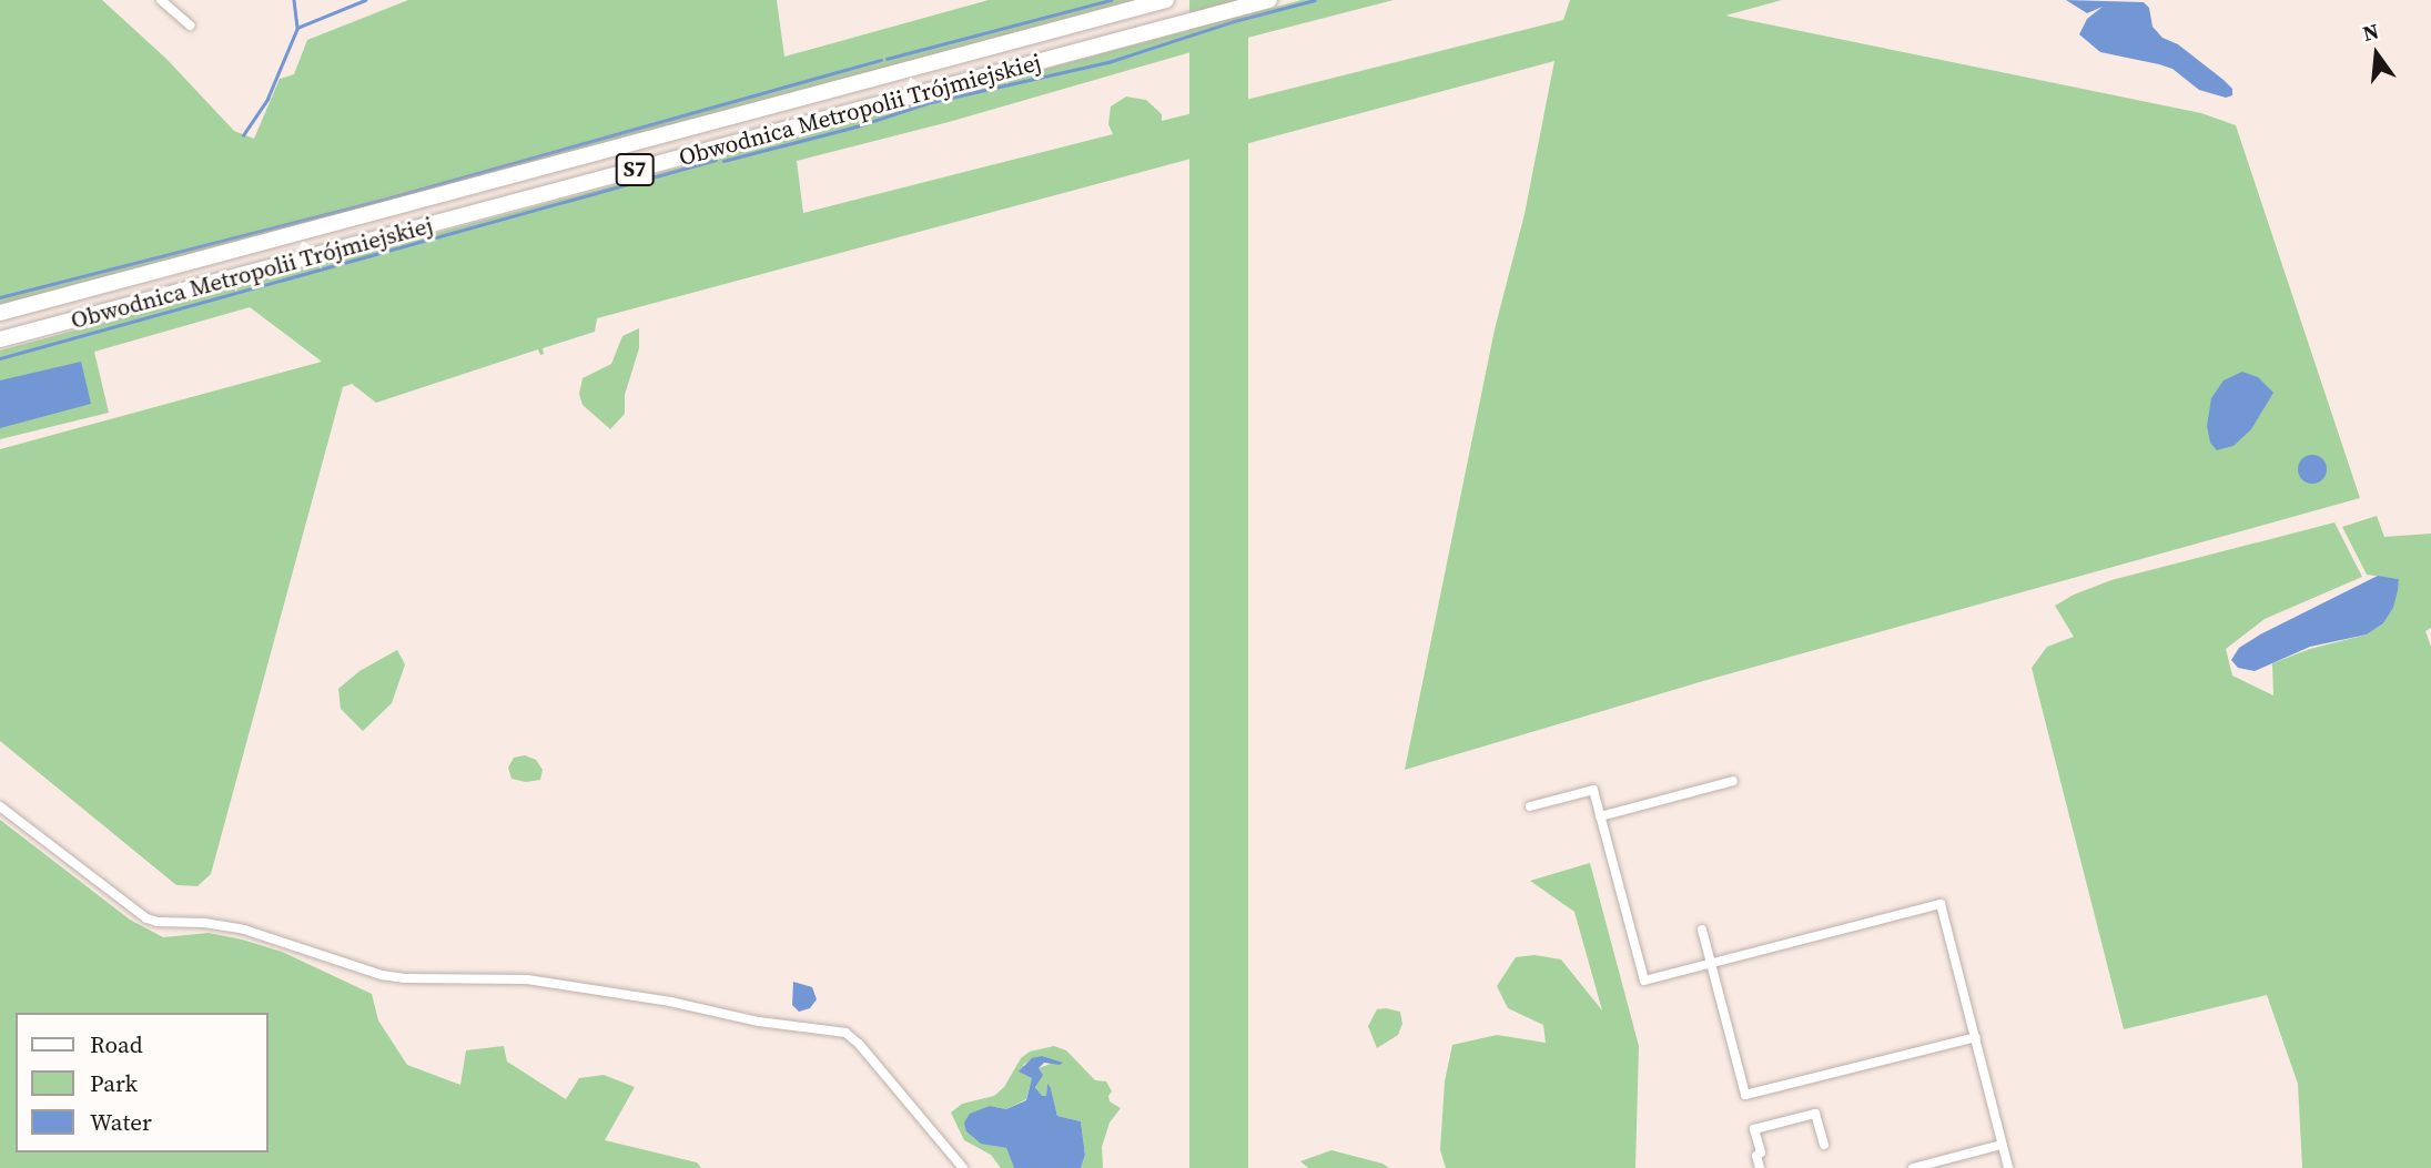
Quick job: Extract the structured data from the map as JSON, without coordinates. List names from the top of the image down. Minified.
{"streets":{"highway":["Obwodnica Metropolii Trójmiejskiej","S7"]},"legend":["Road","Park","Water"],"north":"top"}
